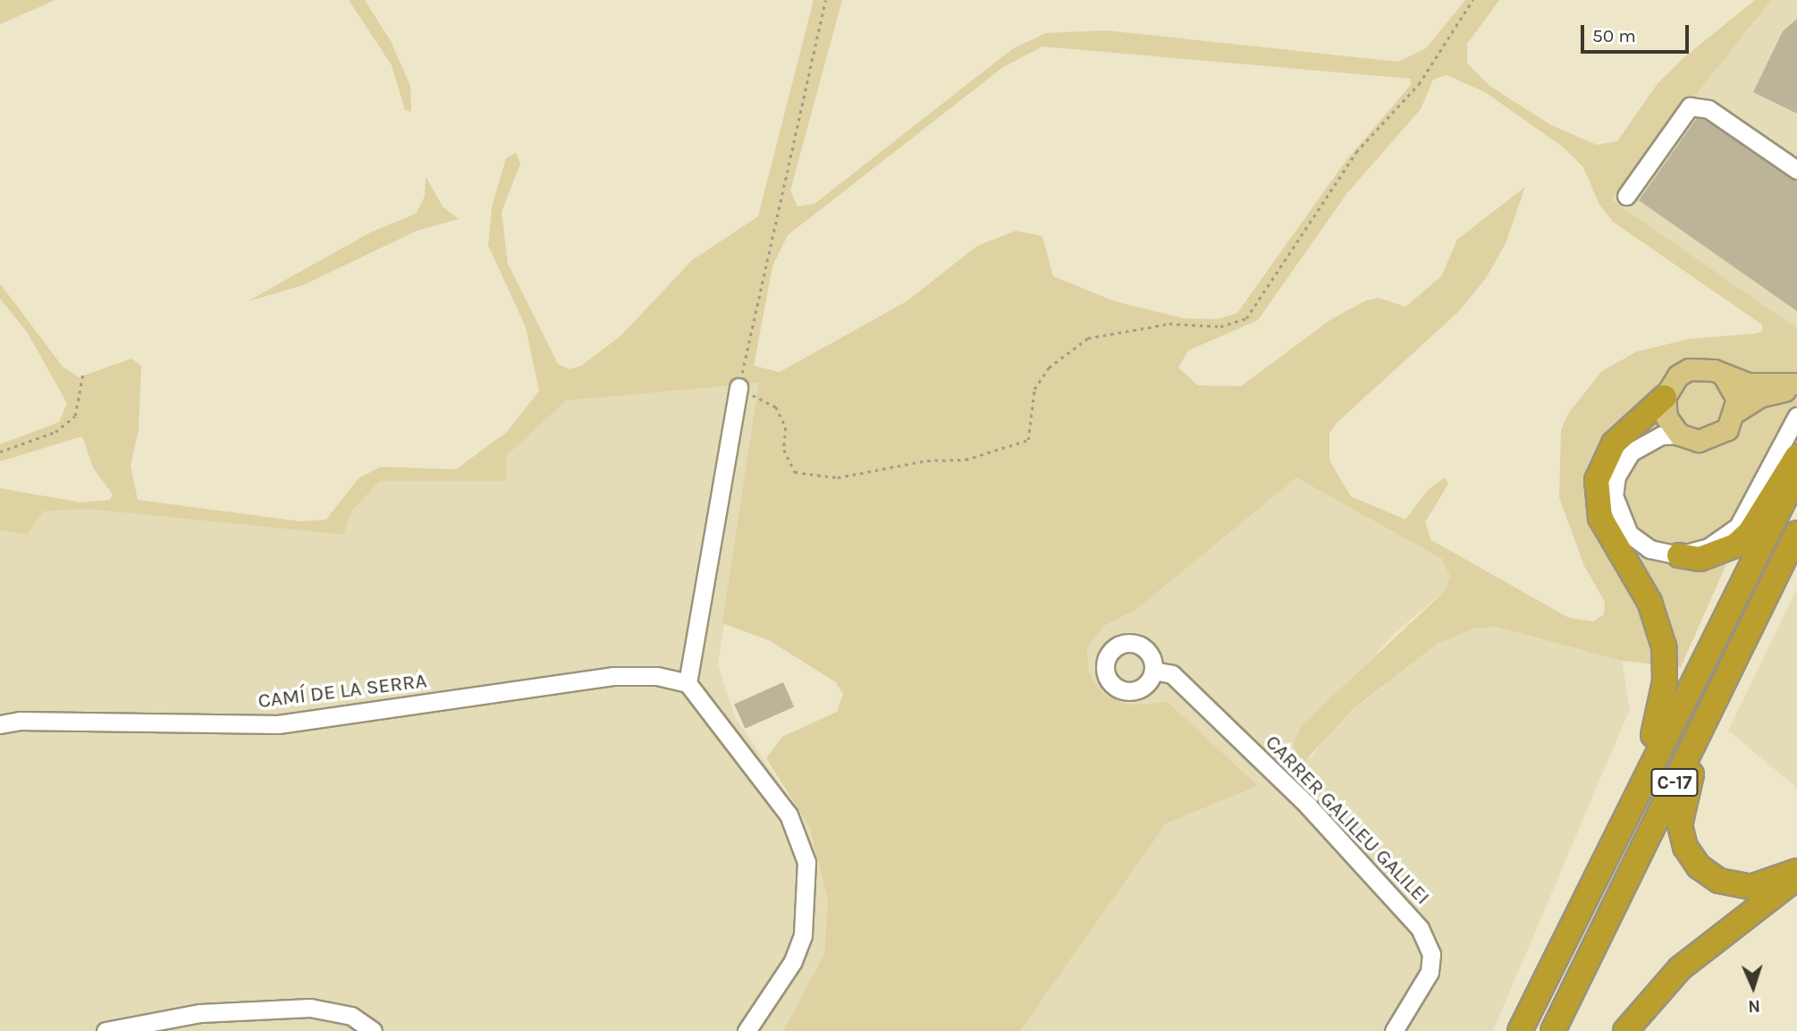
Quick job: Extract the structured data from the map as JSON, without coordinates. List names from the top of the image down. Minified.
{"streets":{"highway":["C-17"],"street":["CAMÍ DE LA SERRA","CARRER GALILEU GALILEI"]},"scale_bar":"50 m","north":"bottom"}
